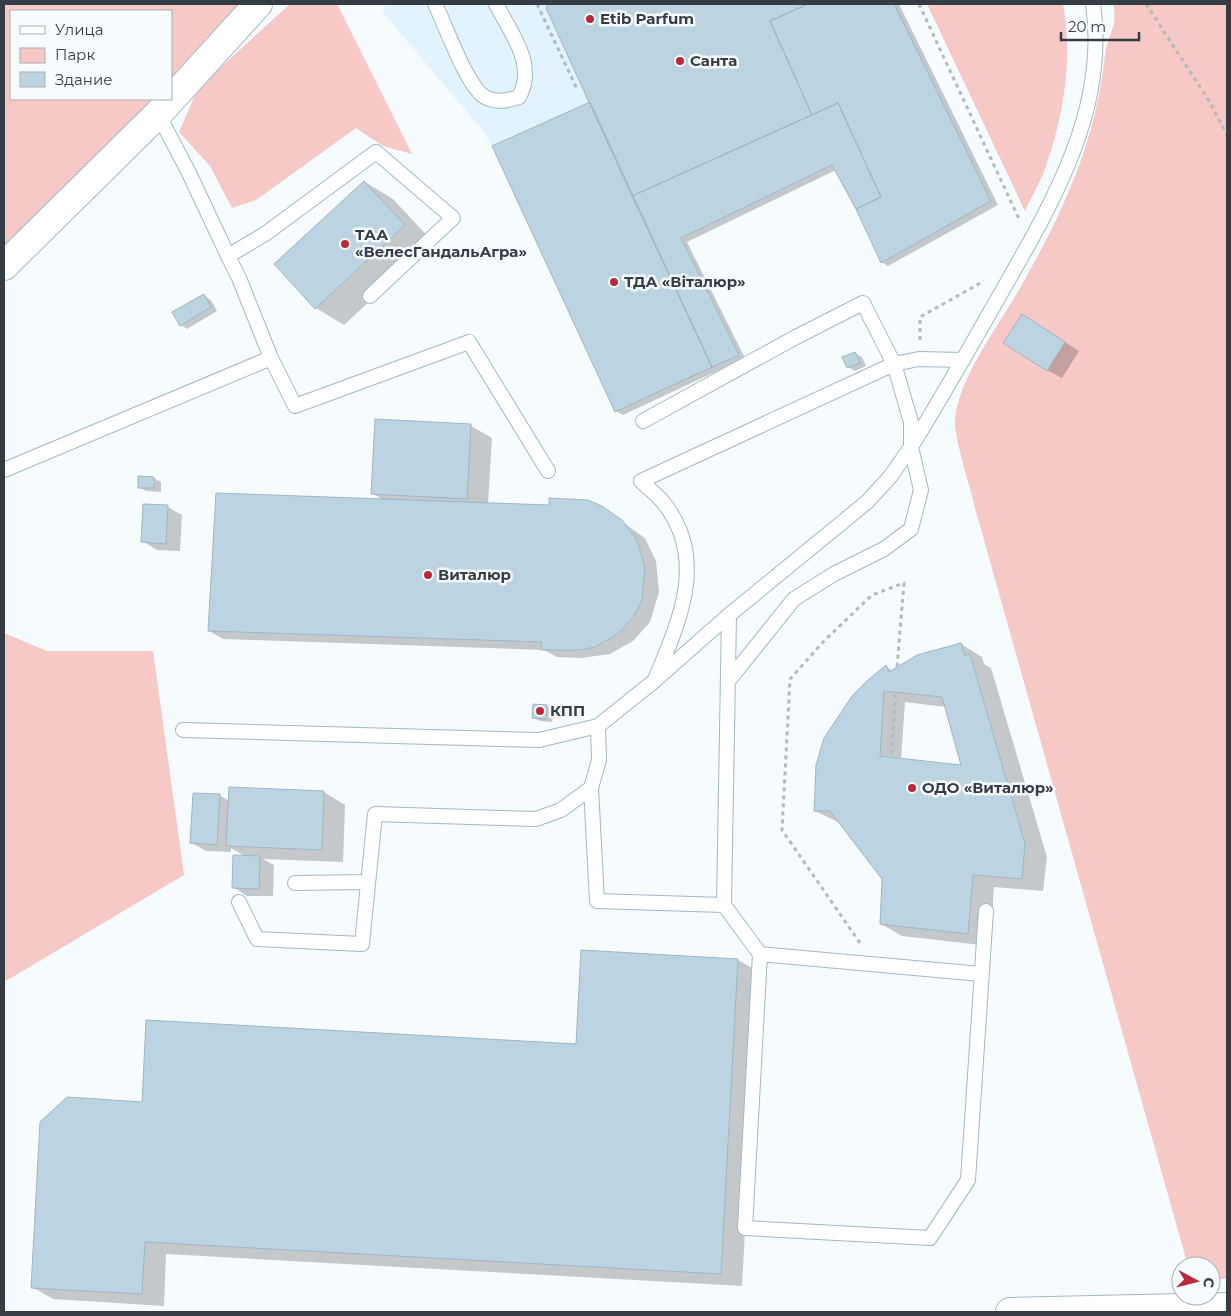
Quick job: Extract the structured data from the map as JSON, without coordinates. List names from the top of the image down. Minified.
{"places":["Etib Parfum","Санта","ТАА «ВелесГандальАгра»","ТДА «Віталюр»","Виталюр","КПП","ОДО «Виталюр»"],"legend":["Улица","Парк","Здание"],"scale_bar":"20 m","north":"right"}
